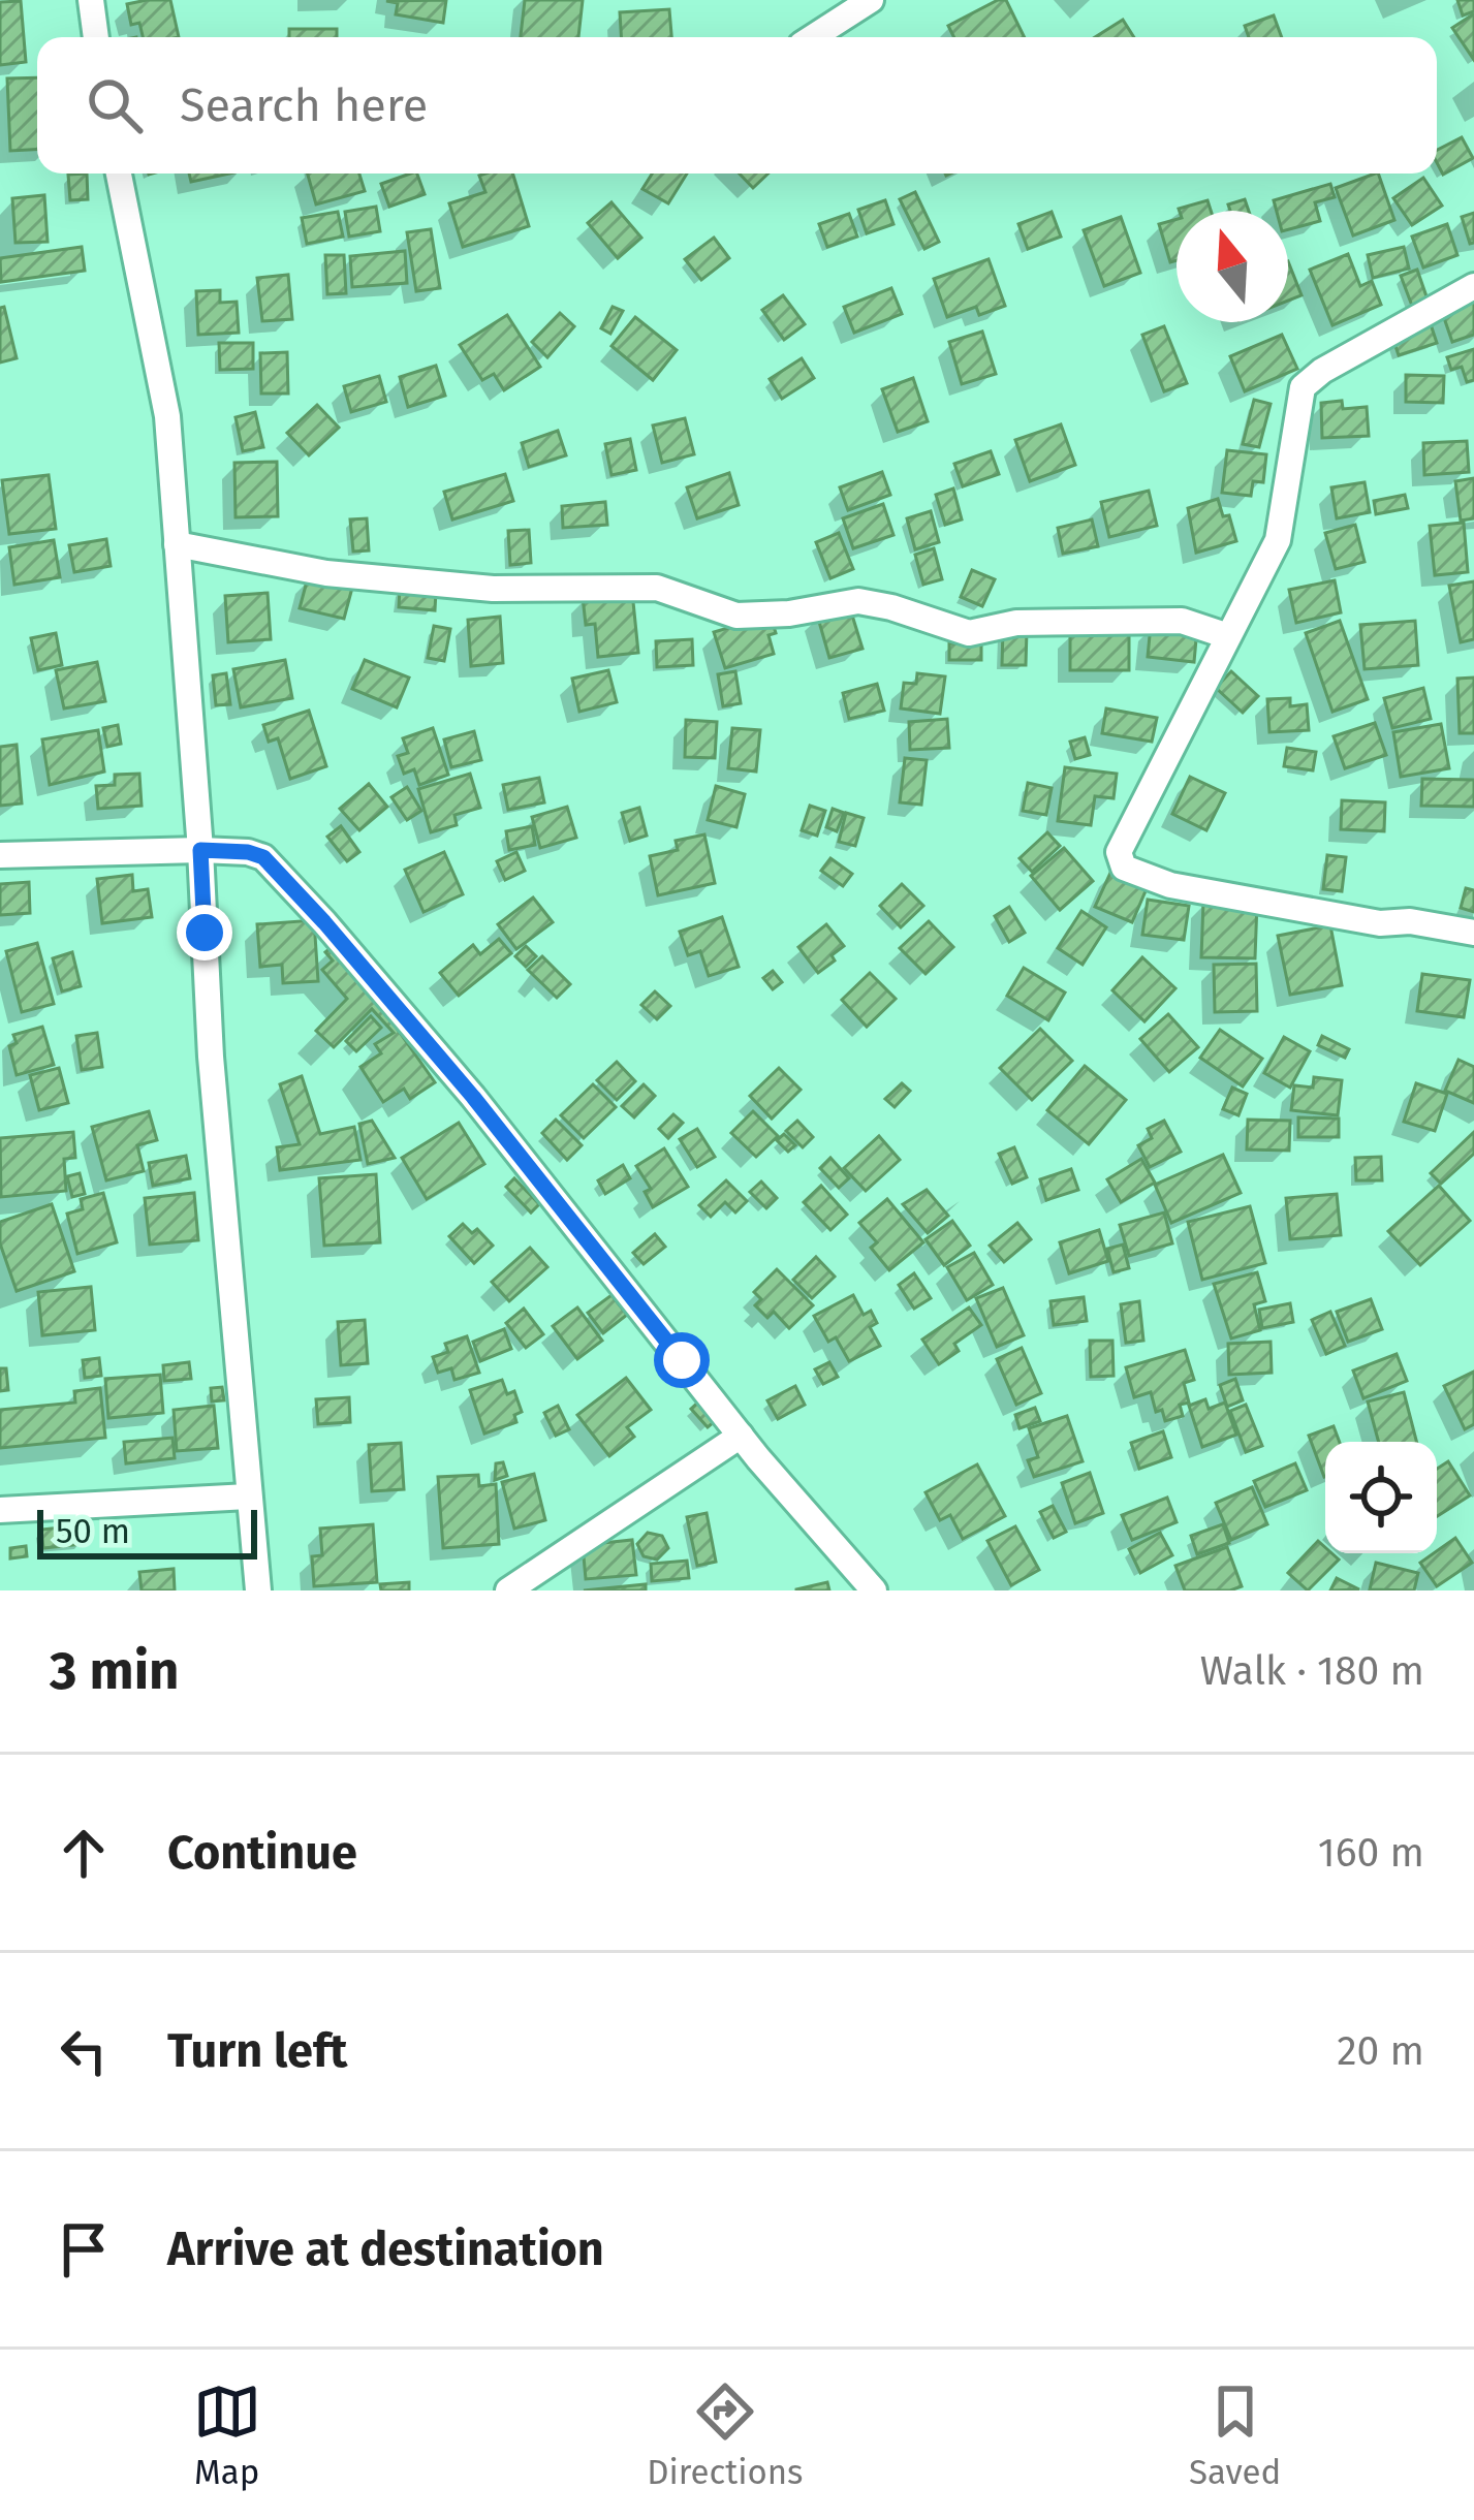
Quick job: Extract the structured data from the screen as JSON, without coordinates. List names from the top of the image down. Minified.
{"scale_bar":"50 m","north":"top","page":{"search":"Search here","scale":"50 m","heading":["3 min","Walk · 180 m"],"list":[["Continue","160 m"],["Turn left","20 m"],"Arrive at destination"],"nav":["Map","Directions","Saved"]}}
